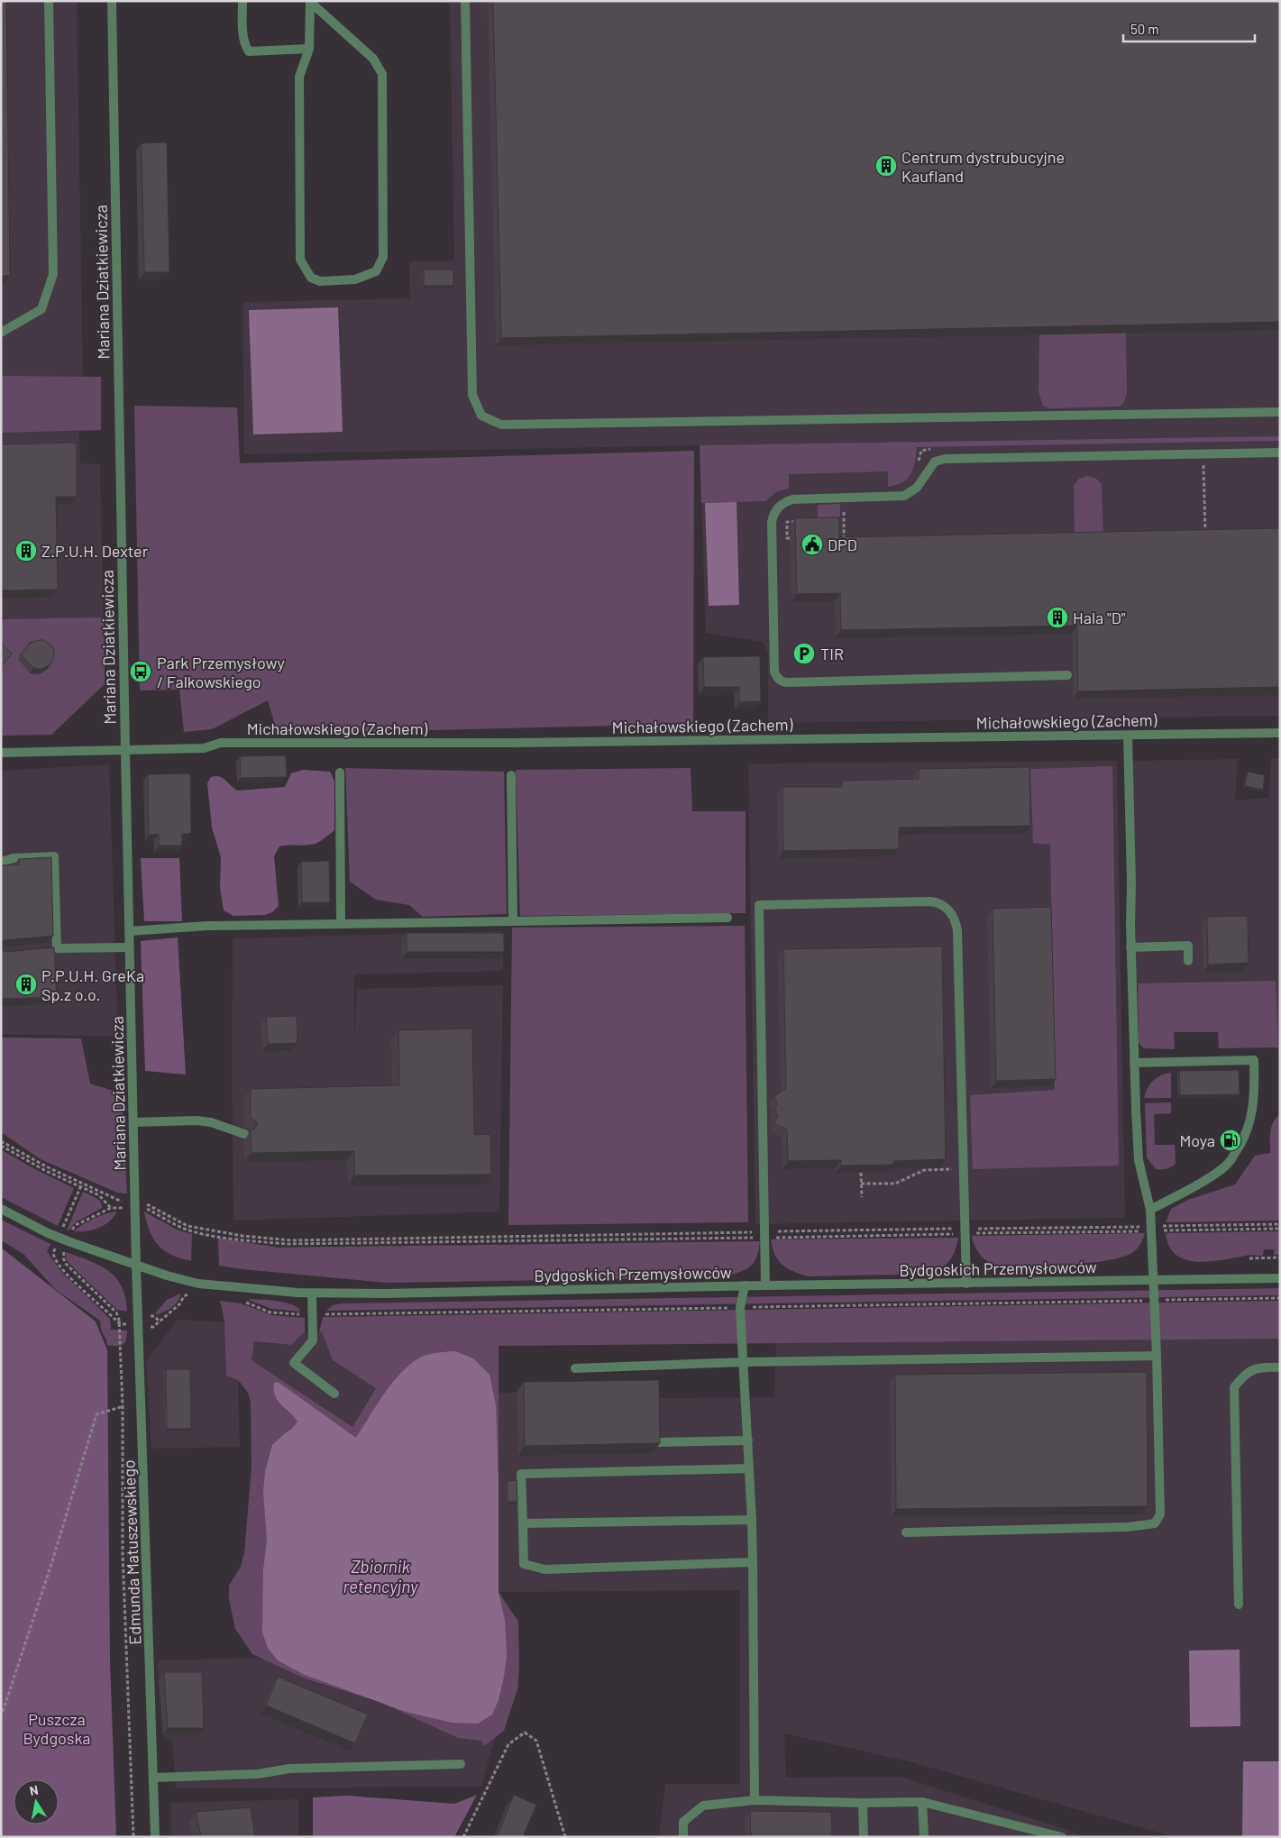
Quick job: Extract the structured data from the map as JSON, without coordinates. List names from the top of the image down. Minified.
{"streets":{"street":["Mariana Dziatkiewicza","Michałowskiego (Zachem)","Bydgoskich Przemysłowców","Edmunda Matuszewskiego"]},"crossings":[["Mariana Dziatkiewicza","Michałowskiego (Zachem)"],["Mariana Dziatkiewicza","Bydgoskich Przemysłowców"],["Mariana Dziatkiewicza","Edmunda Matuszewskiego"],["Bydgoskich Przemysłowców","Edmunda Matuszewskiego"]],"water":["Zbiornik retencyjny"],"parks":["Puszcza Bydgoska"],"places":{"building":["Centrum dystrubucyjne Kaufland","Z.P.U.H. Dexter","Hala \"D\"","P.P.U.H. GreKa Sp.z o.o."],"public building":["DPD"],"parking":["TIR"],"bus stop":["Park Przemysłowy / Falkowskiego"],"fuel station":["Moya"]},"scale_bar":"50 m","north":"top"}
